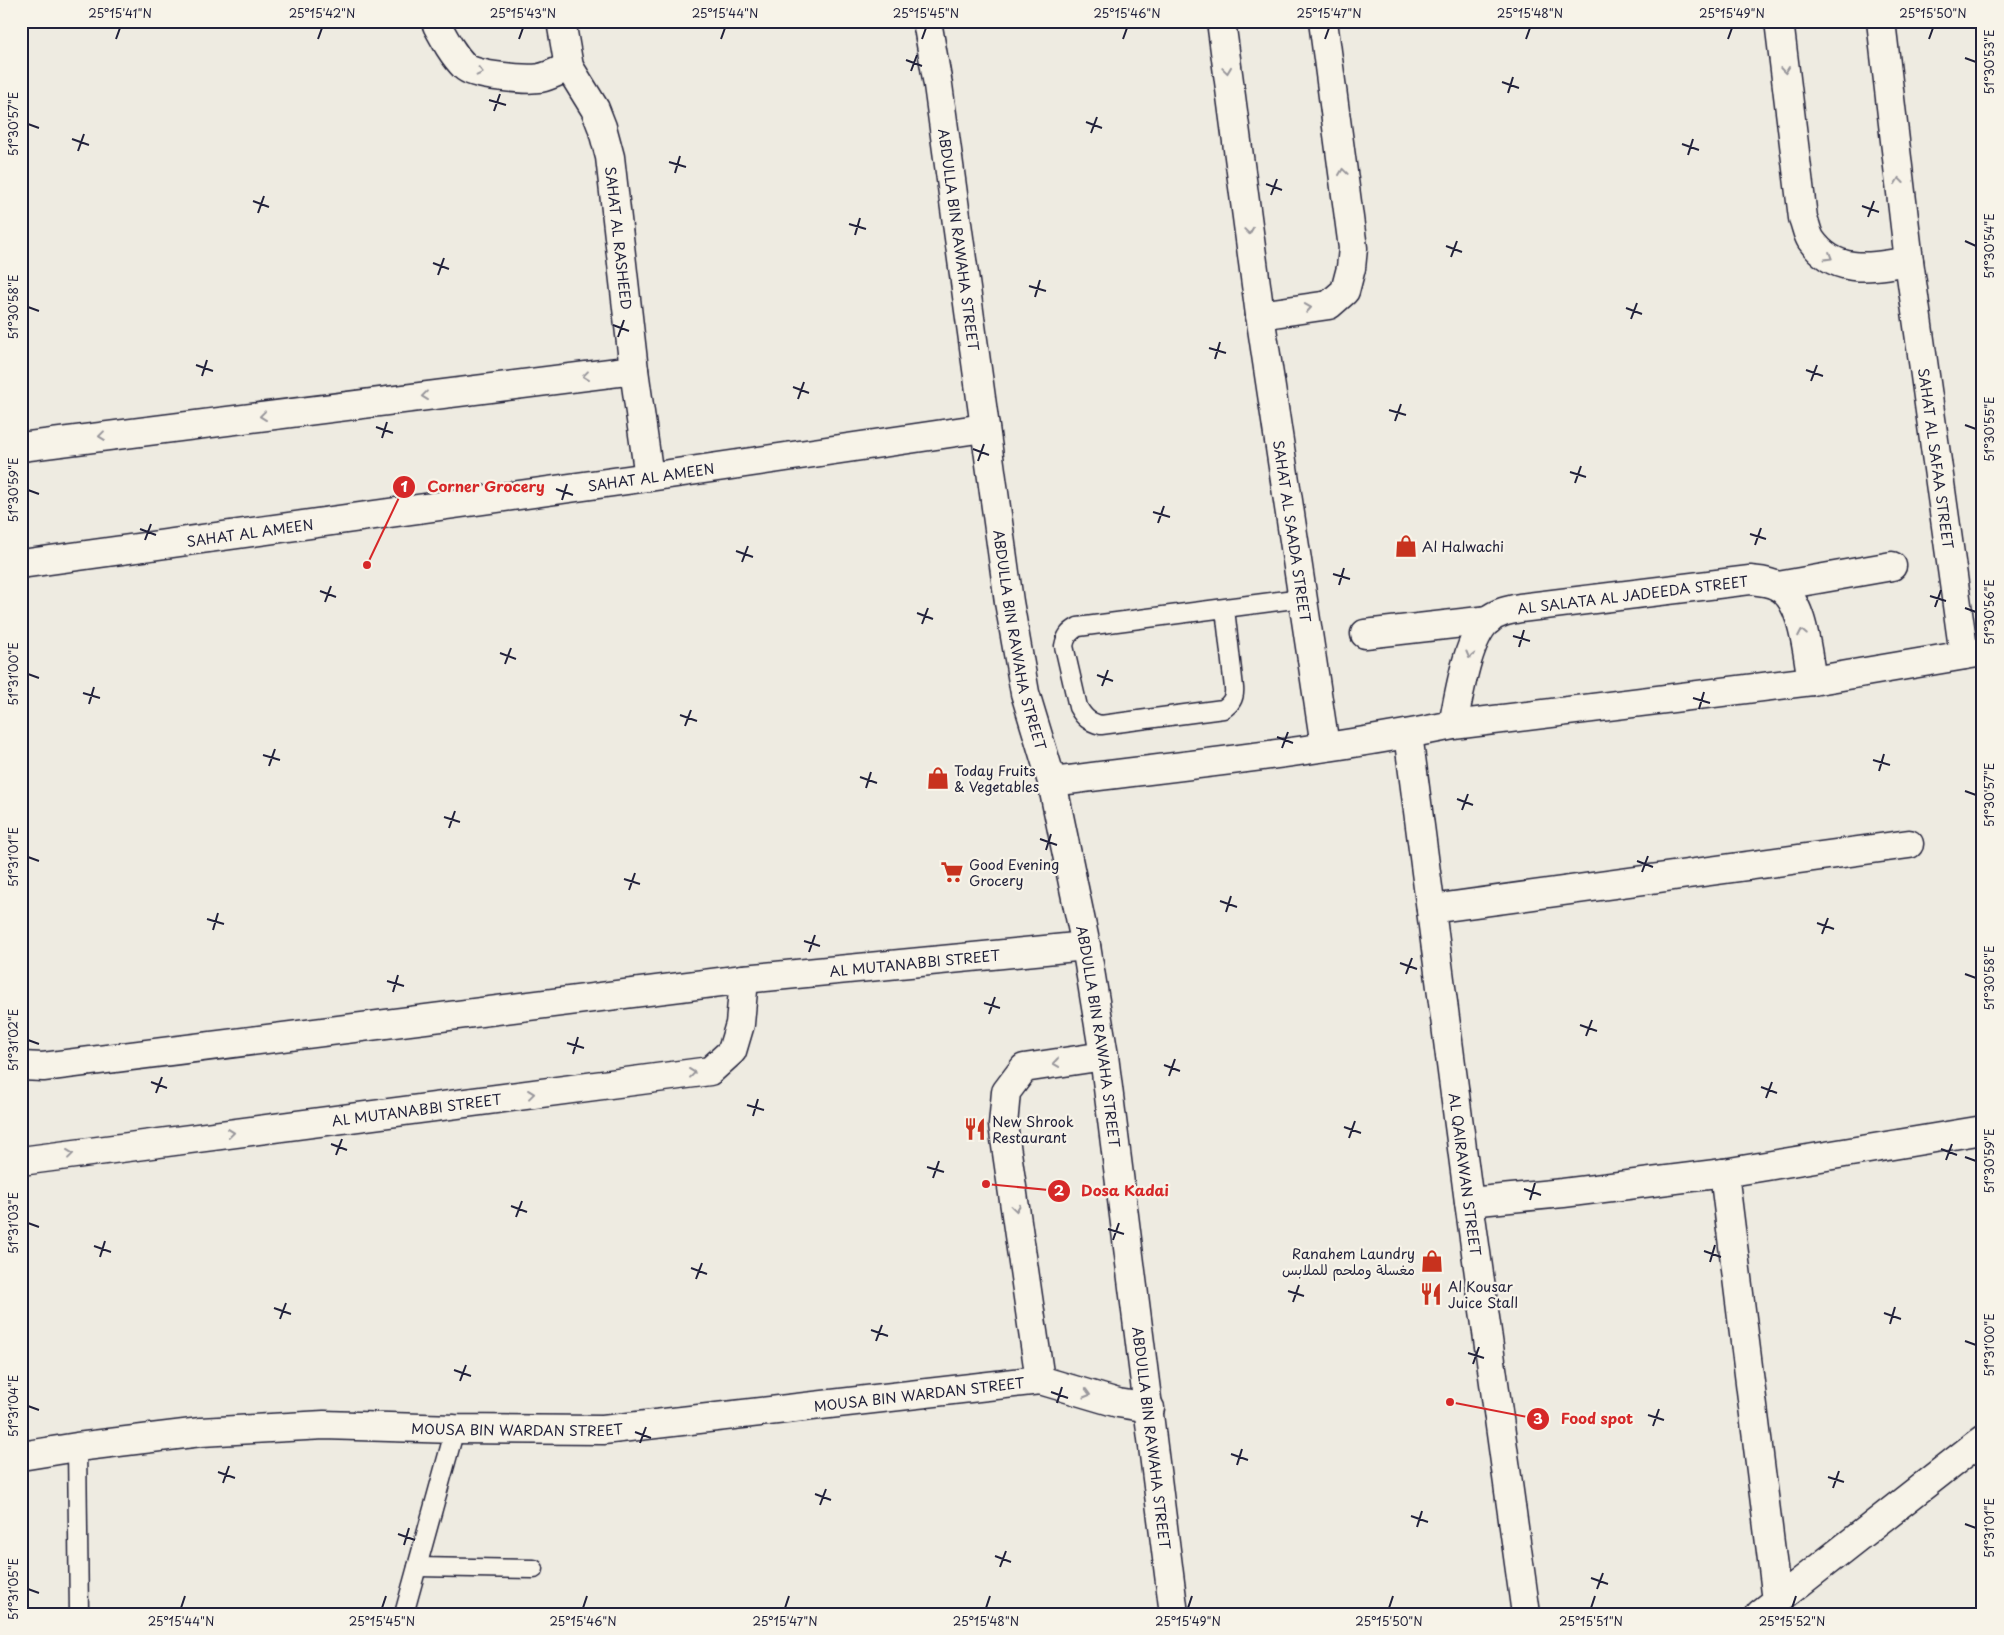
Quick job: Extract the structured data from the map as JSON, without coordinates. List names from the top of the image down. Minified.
{"streets":{"street":["SAHAT AL RASHEED","ABDULLA BIN RAWAHA STREET","SAHAT AL SAFAA STREET","SAHAT AL AMEEN","SAHAT AL SAADA STREET","AL SALATA AL JADEEDA STREET","AL MUTANABBI STREET","AL QAIRAWAN STREET","MOUSA BIN WARDAN STREET"]},"crossings":[["SAHAT AL RASHEED","SAHAT AL AMEEN"],["ABDULLA BIN RAWAHA STREET","SAHAT AL AMEEN"],["ABDULLA BIN RAWAHA STREET","AL MUTANABBI STREET"],["ABDULLA BIN RAWAHA STREET","MOUSA BIN WARDAN STREET"]],"one_way":["SAHAT AL SAFAA STREET","SAHAT AL SAADA STREET"],"places":{"shop":["Al Halwachi","Today Fruits & Vegetables","Ranahem Laundry مغسلة وملحم للملابس"],"other":["Corner Grocery","Dosa Kadai","Food spot"],"supermarket":["Good Evening Grocery"],"restaurant":["New Shrook Restaurant","Al Kousar Juice Stall"]},"coordinates":["25°15'41\"N","25°15'42\"N","25°15'43\"N","25°15'44\"N","25°15'45\"N","25°15'46\"N","25°15'47\"N","25°15'48\"N","25°15'49\"N","25°15'50\"N","51°30'53\"E","51°30'57\"E","51°30'54\"E","51°30'58\"E","51°30'55\"E","51°30'59\"E","51°30'56\"E","51°31'00\"E","51°31'01\"E","51°31'02\"E","51°31'03\"E","51°31'04\"E","51°31'05\"E","25°15'51\"N","25°15'52\"N"]}
